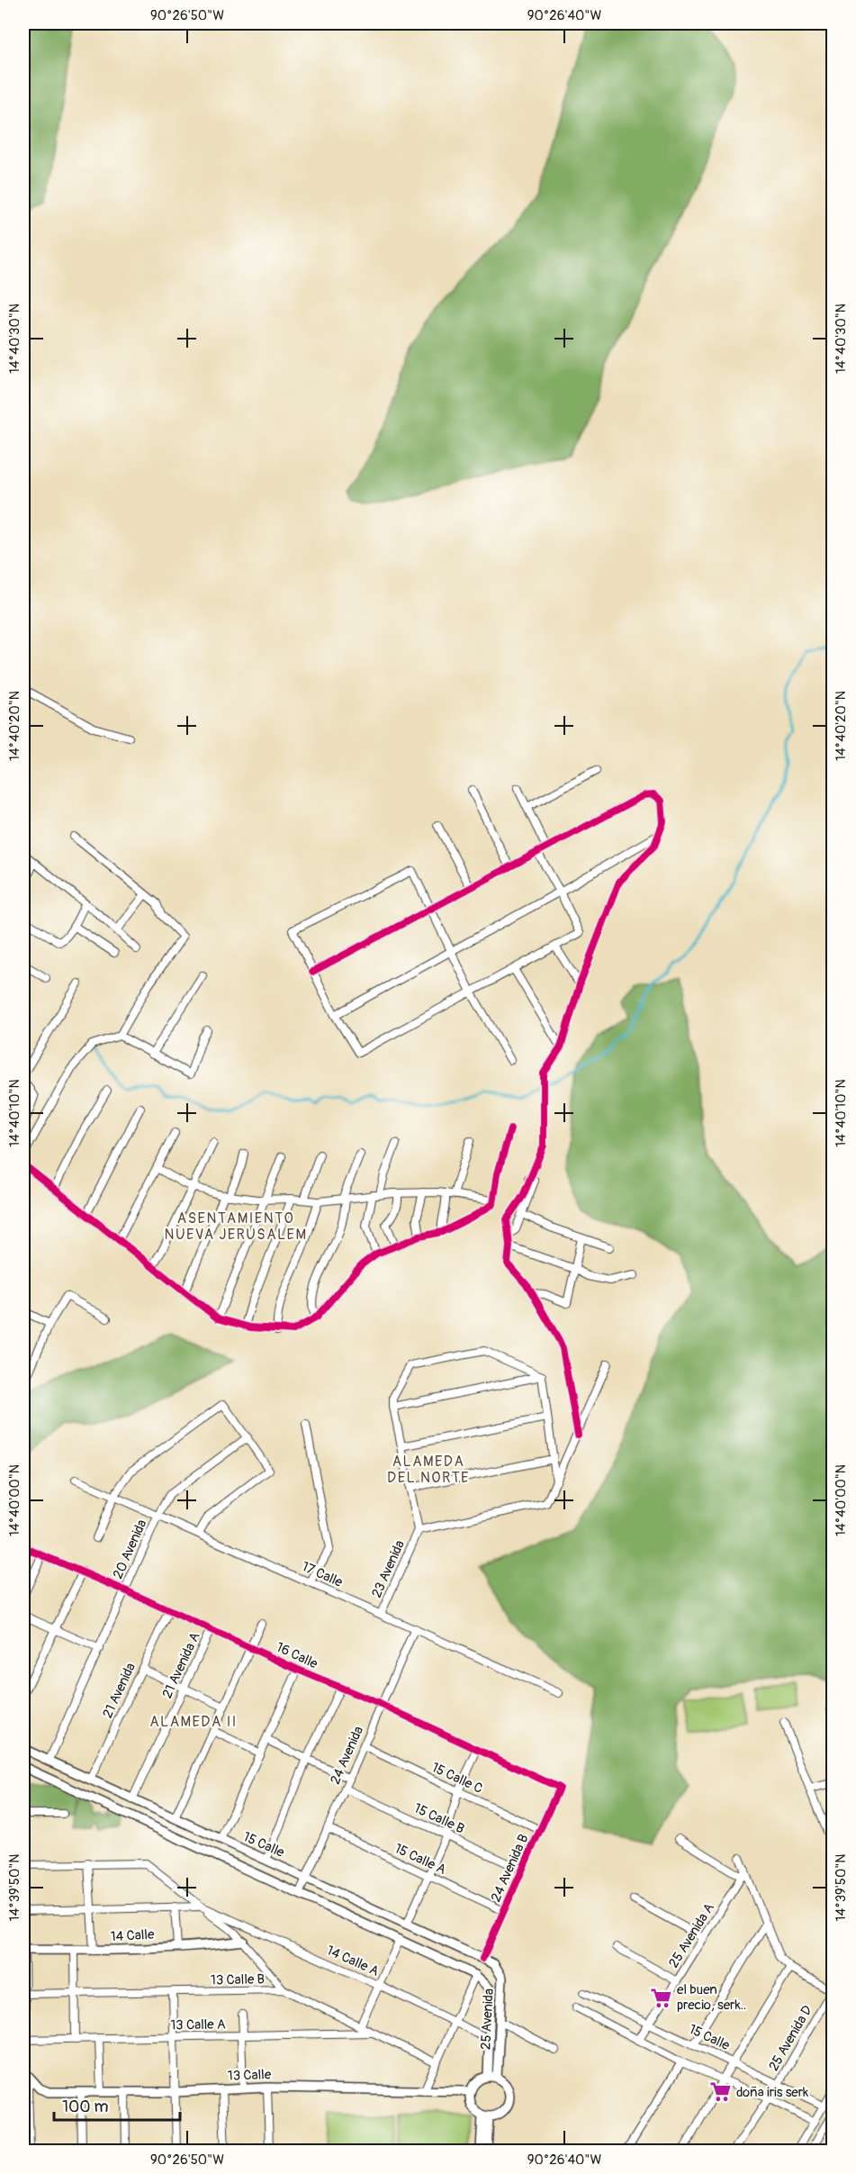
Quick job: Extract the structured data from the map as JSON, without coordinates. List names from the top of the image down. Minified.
{"streets":{"street":["20 Avenida","23 Avenida","17 Calle","16 Calle","21 Avenida A","21 Avenida","24 Avenida","15 Calle C","15 Calle B","15 Calle","15 Calle A","24 Avenida B","14 Calle","25 Avenida A","14 Calle A","13 Calle B","25 Avenida","13 Calle A","25 Avenida D","13 Calle"]},"crossings":[["20 Avenida","17 Calle"],["20 Avenida","16 Calle"],["20 Avenida","15 Calle"],["23 Avenida","17 Calle"],["17 Calle","24 Avenida"],["16 Calle","21 Avenida A"],["16 Calle","21 Avenida"],["16 Calle","24 Avenida"],["16 Calle","24 Avenida B"],["21 Avenida A","15 Calle"],["21 Avenida","15 Calle"],["24 Avenida","15 Calle C"],["24 Avenida","15 Calle B"],["24 Avenida","15 Calle"],["24 Avenida","15 Calle A"],["15 Calle C","24 Avenida B"],["15 Calle B","24 Avenida B"],["15 Calle","24 Avenida B"],["15 Calle","25 Avenida A"],["15 Calle","25 Avenida"],["15 Calle","25 Avenida D"],["15 Calle A","24 Avenida B"],["14 Calle A","25 Avenida"],["13 Calle B","13 Calle A"],["25 Avenida","13 Calle"]],"districts":["ASENTAMIENTO NUEVA JERUSALEM","ALAMEDA DEL NORTE","ALAMEDA II"],"places":{"supermarket":["el buen precio, serk..","doña iris serk"]},"scale_bar":"100 m","coordinates":["90°26'50\"W","90°26'40\"W","14°40'30\"N","14°40'20\"N","14°40'10\"N","14°40'00\"N","14°39'50\"N"]}
